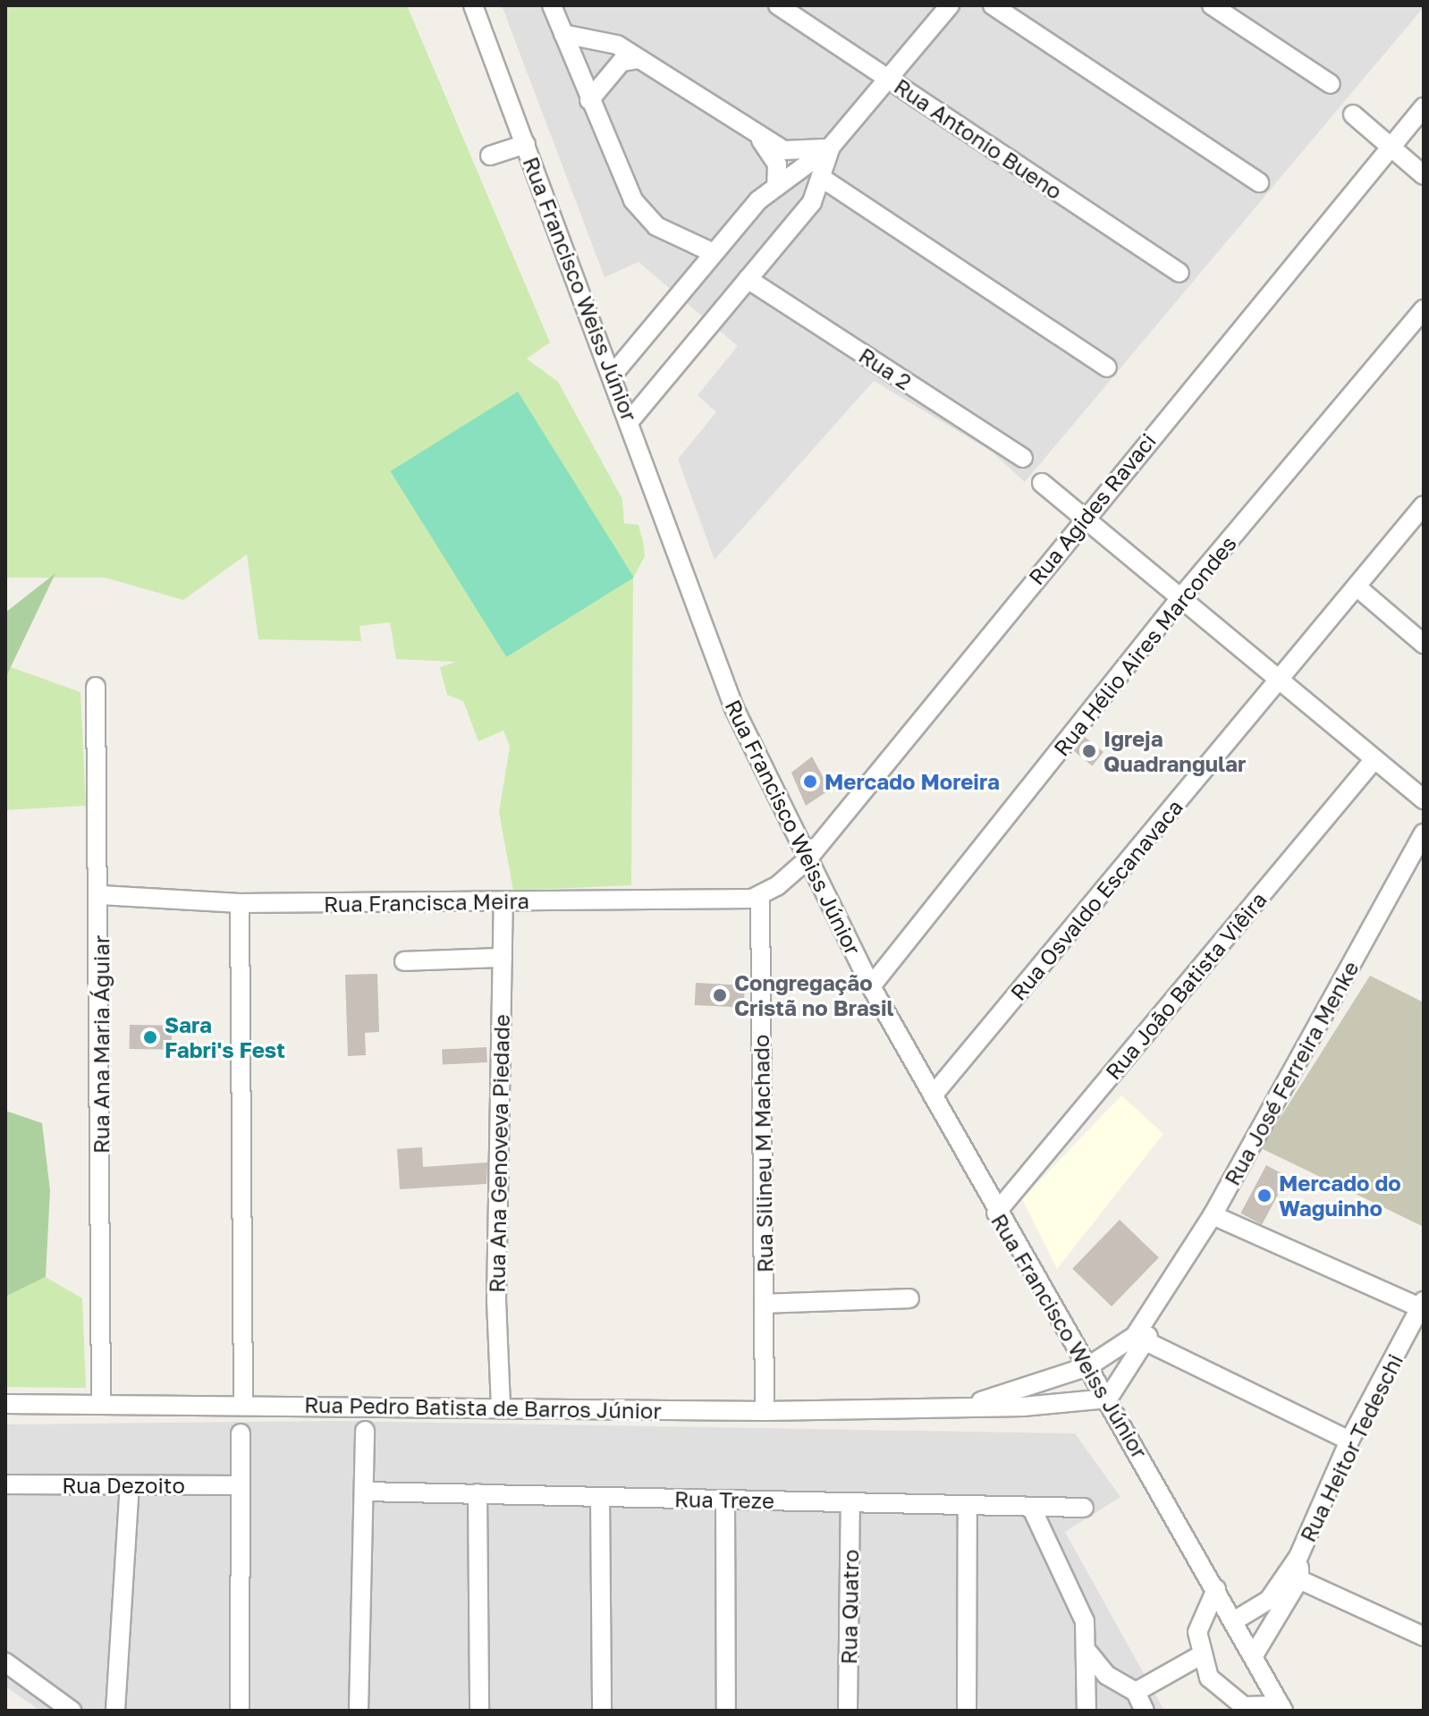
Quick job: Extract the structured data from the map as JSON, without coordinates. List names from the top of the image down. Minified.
{"streets":{"street":["Rua Antonio Bueno","Rua Francisco Weiss Júnior","Rua 2","Rua Agides Ravaci","Rua Hélio Aires Marcondes","Rua Osvaldo Escanavaca","Rua Francisca Meira","Rua João Batista Viêira","Rua Ana Maria Águiar","Rua José Ferreira Menke","Rua Ana Genoveva Piedade","Rua Silineu M Machado","Rua Pedro Batista de Barros Júnior","Rua Heitor Tedeschi","Rua Dezoito","Rua Treze","Rua Quatro"]},"crossings":[["Rua Francisco Weiss Júnior","Rua Agides Ravaci"],["Rua Francisco Weiss Júnior","Rua Hélio Aires Marcondes"],["Rua Francisco Weiss Júnior","Rua Osvaldo Escanavaca"],["Rua Francisco Weiss Júnior","Rua João Batista Viêira"],["Rua Francisco Weiss Júnior","Rua José Ferreira Menke"],["Rua Francisco Weiss Júnior","Rua Pedro Batista de Barros Júnior"],["Rua Agides Ravaci","Rua Francisca Meira"],["Rua Agides Ravaci","Rua Silineu M Machado"],["Rua Francisca Meira","Rua Ana Maria Águiar"],["Rua Francisca Meira","Rua Ana Genoveva Piedade"],["Rua Francisca Meira","Rua Silineu M Machado"],["Rua Ana Maria Águiar","Rua Pedro Batista de Barros Júnior"],["Rua José Ferreira Menke","Rua Pedro Batista de Barros Júnior"],["Rua Ana Genoveva Piedade","Rua Pedro Batista de Barros Júnior"],["Rua Silineu M Machado","Rua Pedro Batista de Barros Júnior"],["Rua Treze","Rua Quatro"]],"places":["Igreja Quadrangular","Mercado Moreira","Congregação Cristã no Brasil","Sara Fabri's Fest","Mercado do Waguinho"]}
